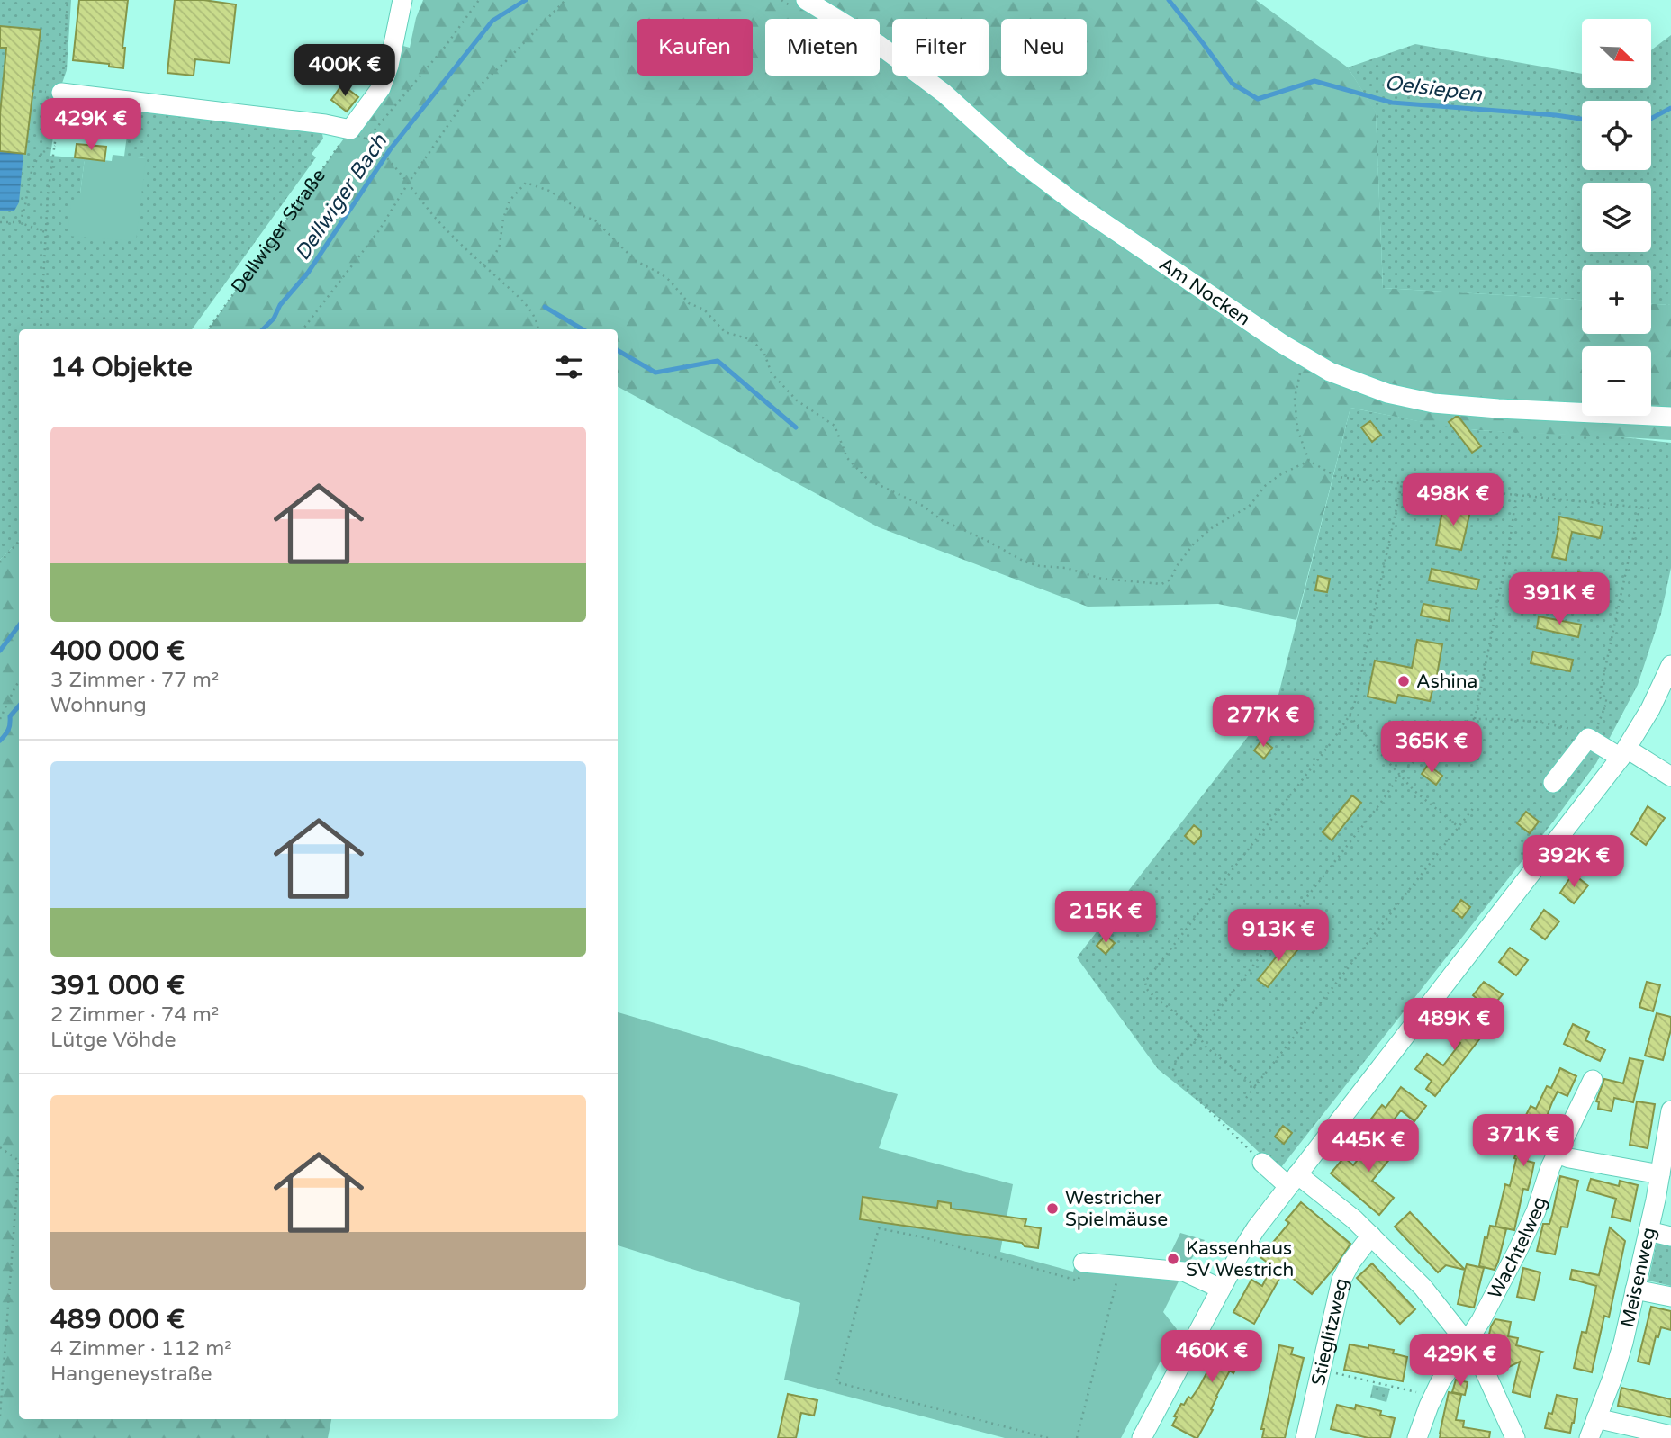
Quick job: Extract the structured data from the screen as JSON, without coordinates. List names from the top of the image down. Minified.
{"streets":{"street":["Am Nocken","Wachtelweg","Meisenweg","Stieglitzweg"],"path":["Dellwiger Straße"]},"water":["Oelsiepen","Dellwiger Bach"],"places":["Ashina","Westricher Spielmäuse","Kassenhaus SV Westrich"],"north":"bottom right","page":{"map_buttons":["+","−"],"chip":["Kaufen","Mieten","Filter","Neu"],"price":["400K €","429K €","498K €","391K €","277K €","365K €","392K €","215K €","913K €","489K €","371K €","445K €","460K €","429K €"],"heading":"14 Objekte","list":[{"name":"400 000 €","note":"3 Zimmer · 77 m² · Wohnung"},{"name":"391 000 €","note":"2 Zimmer · 74 m² · Lütge Vöhde"},{"name":"489 000 €","note":"4 Zimmer · 112 m² · Hangeneystraße"}]}}
